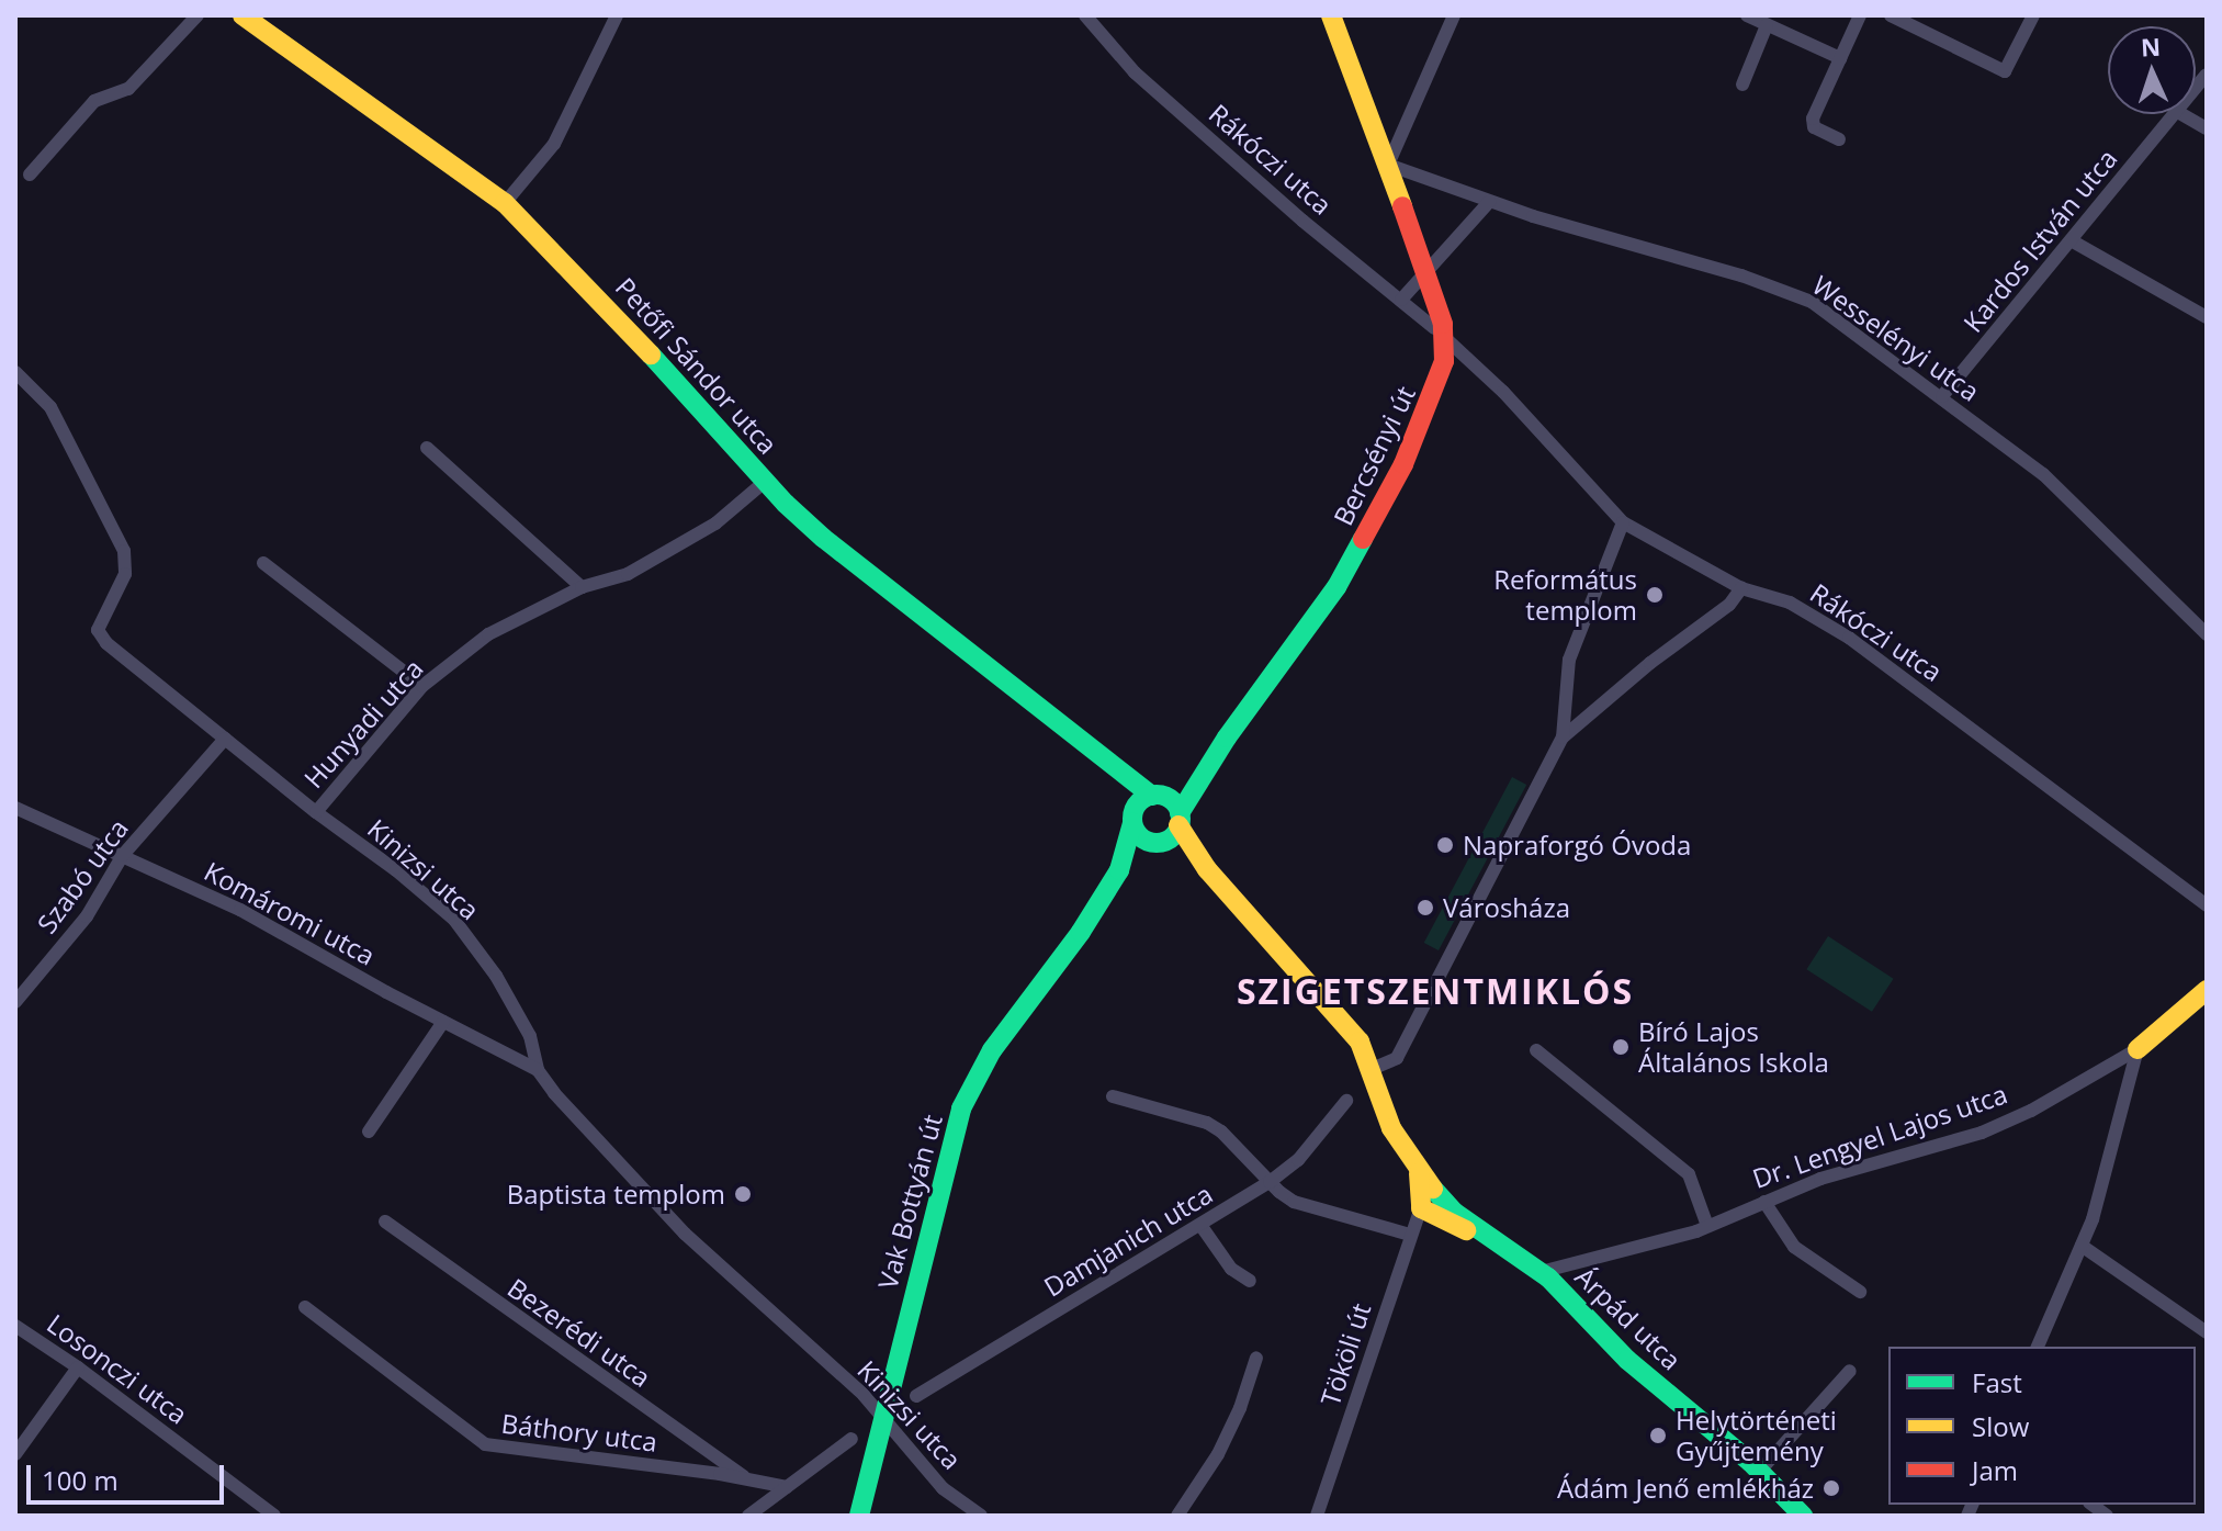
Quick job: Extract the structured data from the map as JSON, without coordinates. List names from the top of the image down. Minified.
{"streets":{"street":["Rákóczi utca","Kardos István utca","Wesselényi utca","Petőfi Sándor utca","Bercsényi út","Hunyadi utca","Kinizsi utca","Szabó utca","Komáromi utca","Dr. Lengyel Lajos utca","Vak Bottyán út","Damjanich utca","Árpád utca","Bezerédi utca","Tököli út","Losonczi utca","Báthory utca"]},"crossings":[["Rákóczi utca","Bercsényi út"],["Kardos István utca","Wesselényi utca"],["Wesselényi utca","Bercsényi út"],["Petőfi Sándor utca","Bercsényi út"],["Petőfi Sándor utca","Hunyadi utca"],["Petőfi Sándor utca","Vak Bottyán út"],["Bercsényi út","Vak Bottyán út"],["Hunyadi utca","Kinizsi utca"],["Kinizsi utca","Szabó utca"],["Kinizsi utca","Komáromi utca"],["Kinizsi utca","Vak Bottyán út"],["Szabó utca","Komáromi utca"],["Dr. Lengyel Lajos utca","Árpád utca"],["Árpád utca","Tököli út"],["Bezerédi utca","Báthory utca"]],"districts":["SZIGETSZENTMIKLÓS"],"places":["Református templom","Napraforgó Óvoda","Városháza","Bíró Lajos Általános Iskola","Baptista templom","Helytörténeti Gyűjtemény","Ádám Jenő emlékház"],"legend":["Fast","Slow","Jam"],"scale_bar":"100 m","north":"top"}
